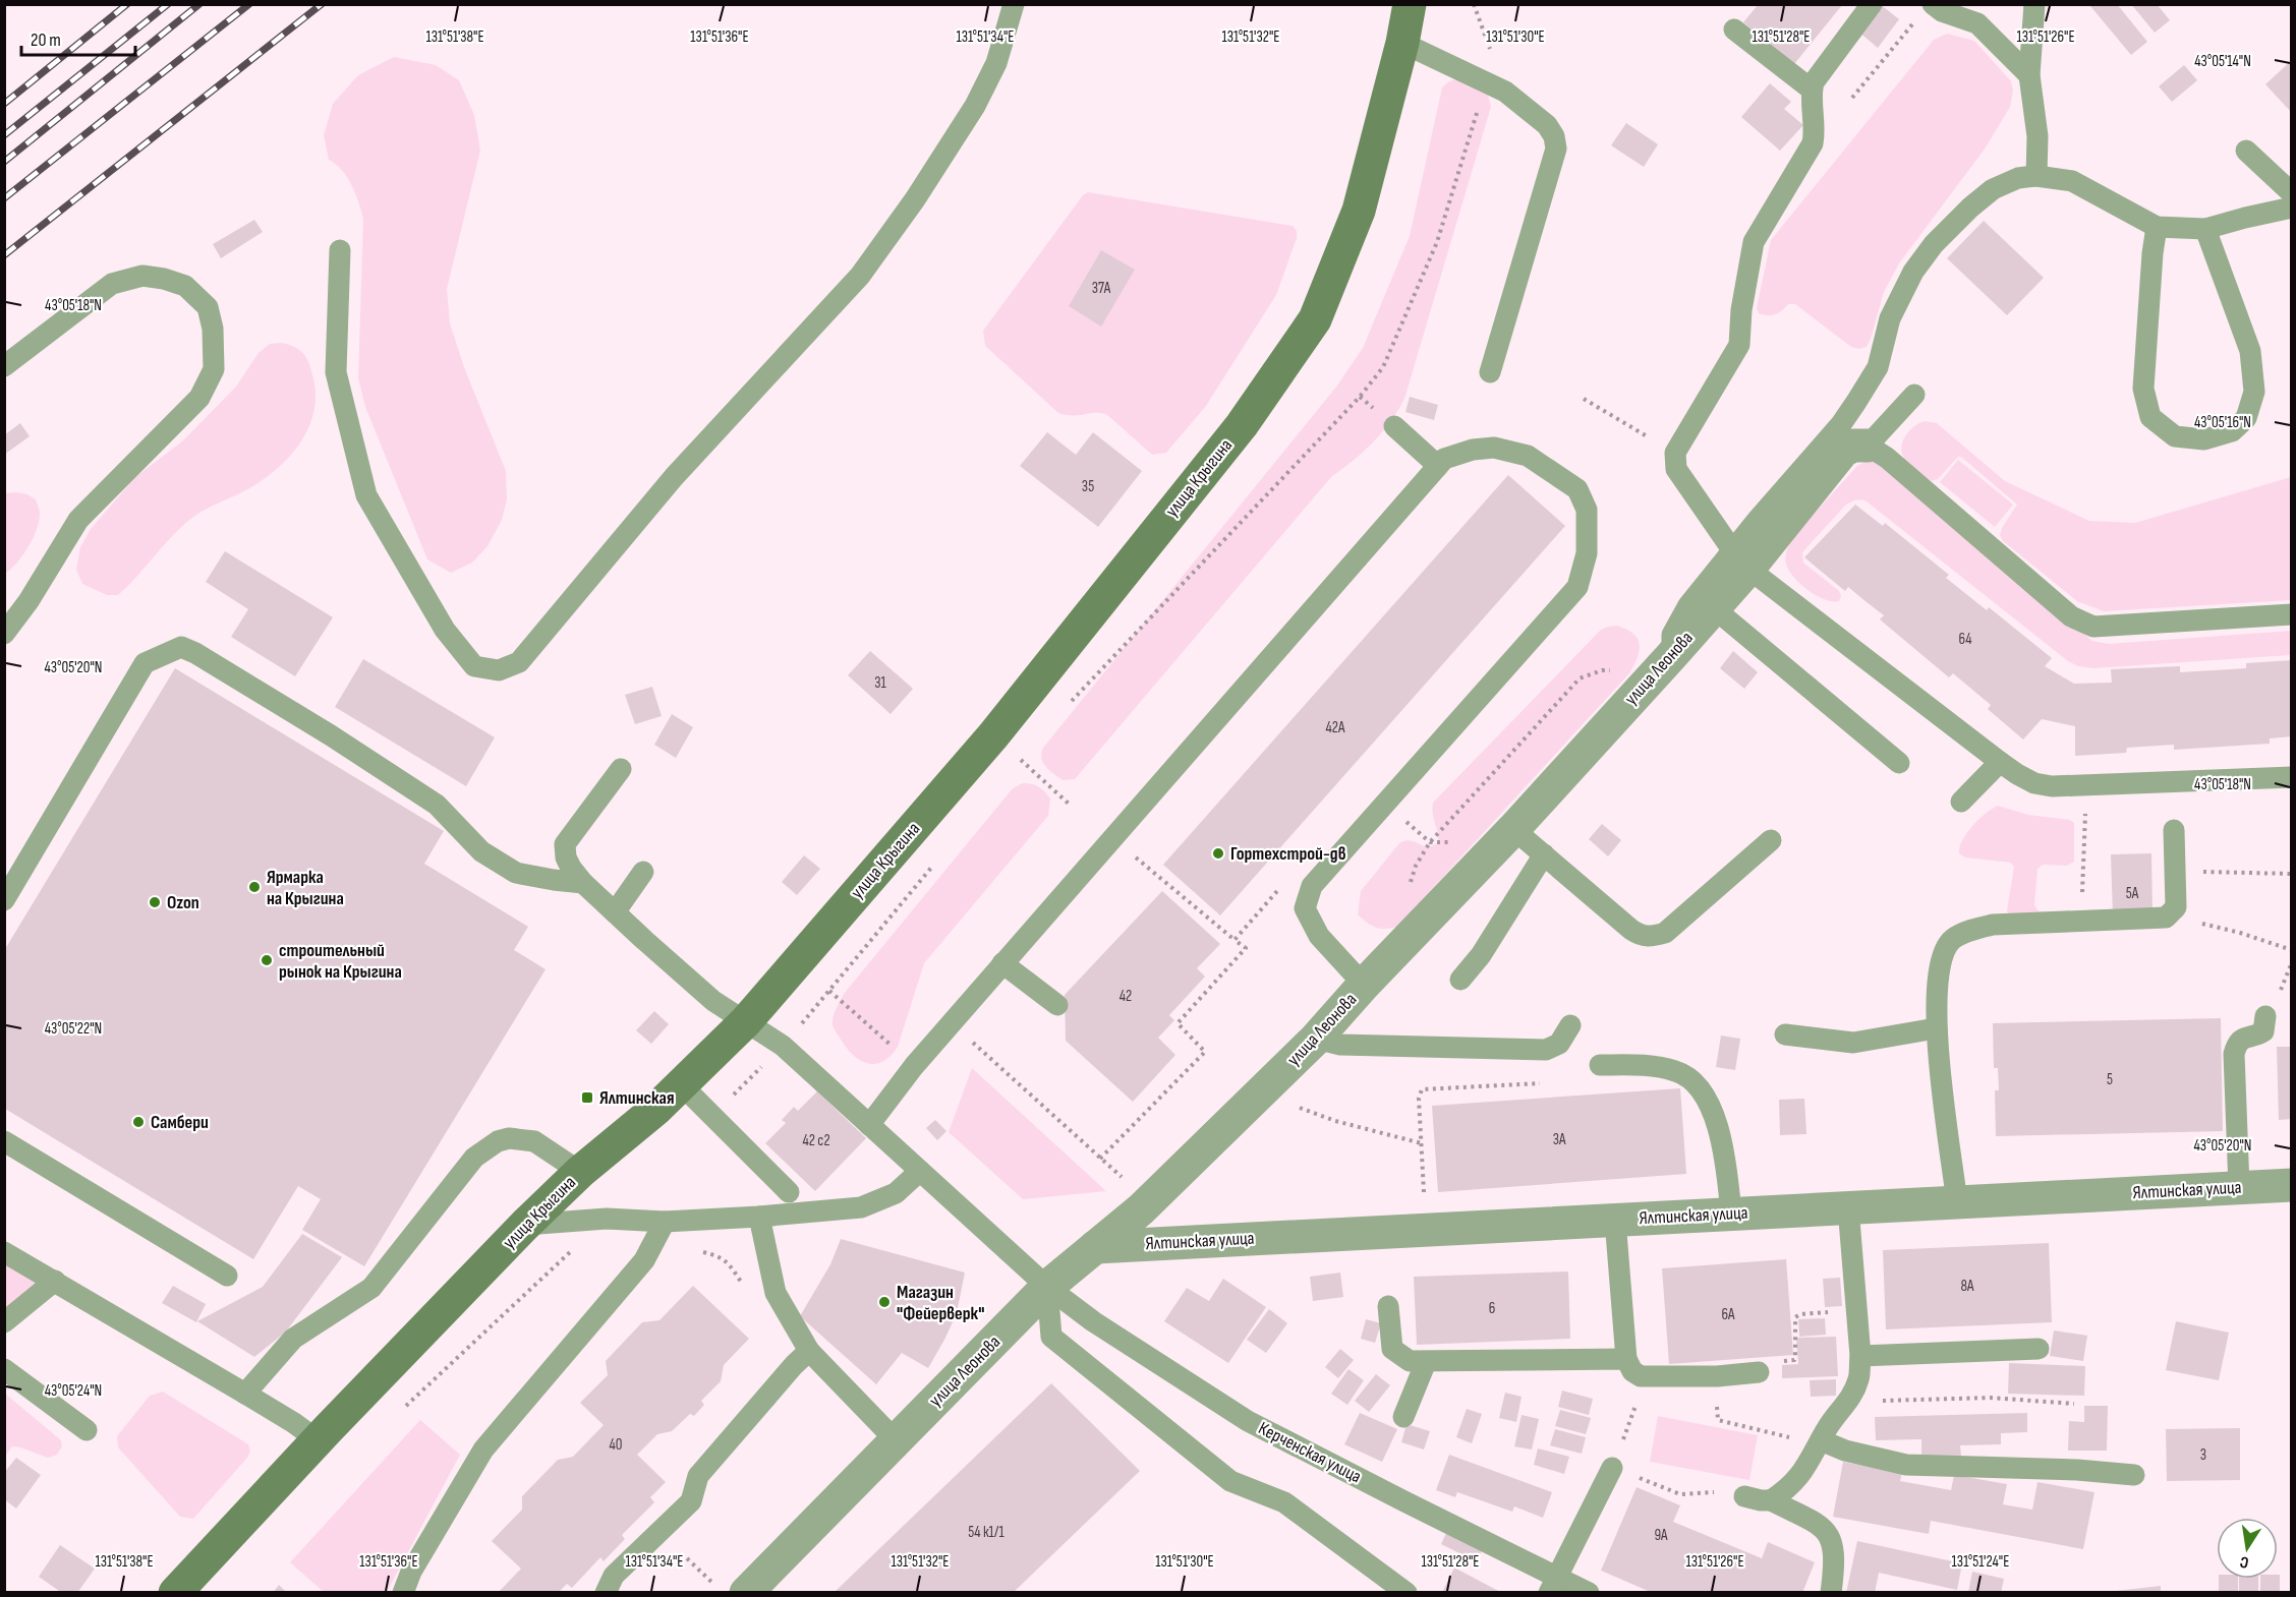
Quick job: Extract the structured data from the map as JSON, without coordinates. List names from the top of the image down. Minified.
{"streets":{"main road":["улица Крыгина"],"street":["улица Леонова","Ялтинская улица"],"lane":["Керченская улица"]},"crossings":[["улица Крыгина","Керченская улица"],["улица Леонова","Ялтинская улица"],["улица Леонова","Керченская улица"]],"places":{"other":["Гортехстрой-дв","Ярмарка на Крыгина","Ozon","строительный рынок на Крыгина","Самбери","Магазин \"Фейерверк\""],"transit":["Ялтинская"]},"house_numbers":["37А","35","64","31","42А","5А","42","5","3А","42 с2","8А","6","6А","40","3","54 к1/1","9А"],"scale_bar":"20 m","north":"bottom","coordinates":["131°51'38\"E","131°51'36\"E","131°51'34\"E","131°51'32\"E","131°51'30\"E","131°51'28\"E","131°51'26\"E","43°05'14\"N","43°05'18\"N","43°05'16\"N","43°05'20\"N","43°05'22\"N","43°05'24\"N","131°51'24\"E"]}
